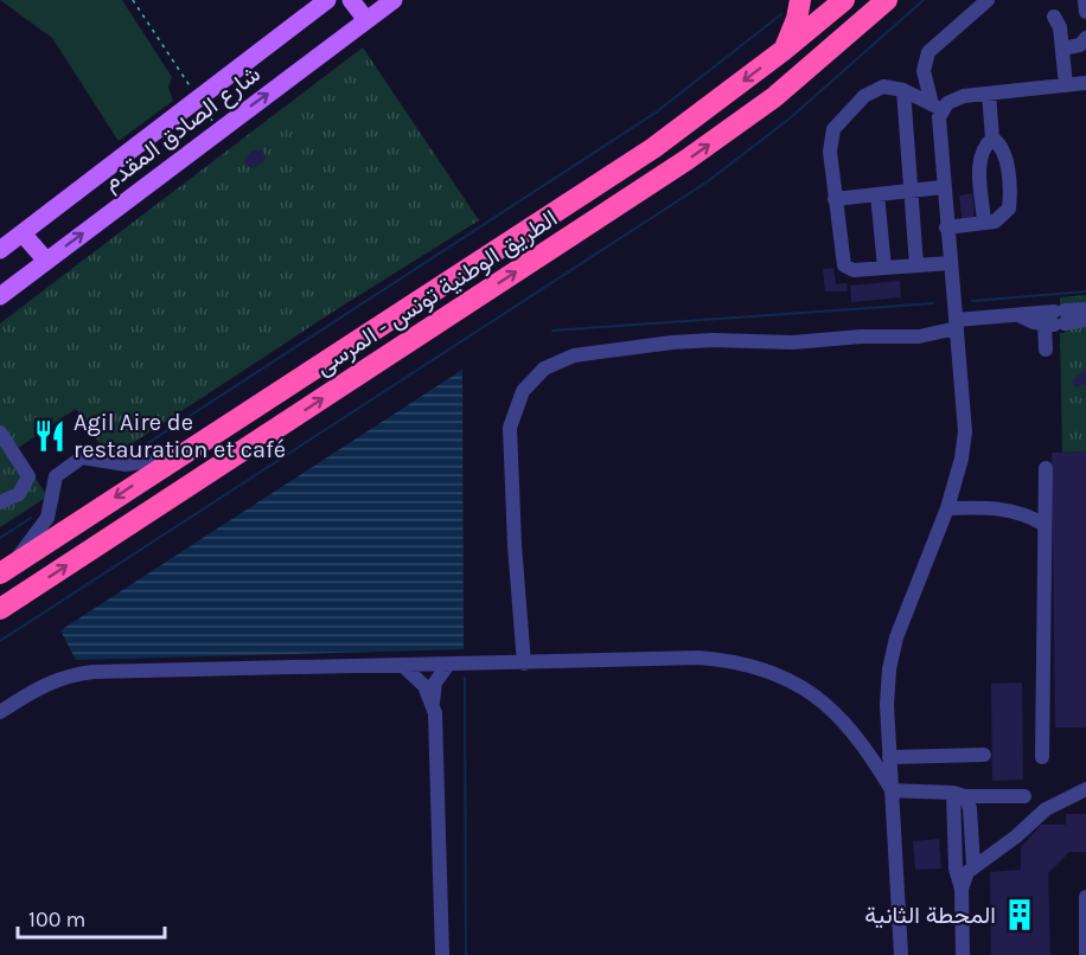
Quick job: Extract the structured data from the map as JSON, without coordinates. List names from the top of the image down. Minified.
{"streets":{"highway":["الطريق الوطنية تونس - المرسى"],"main road":["شارع الصادق المقدم"]},"places":{"restaurant":["Agil Aire de restauration et café"],"building":["المحطة الثانية"]},"scale_bar":"100 m"}
